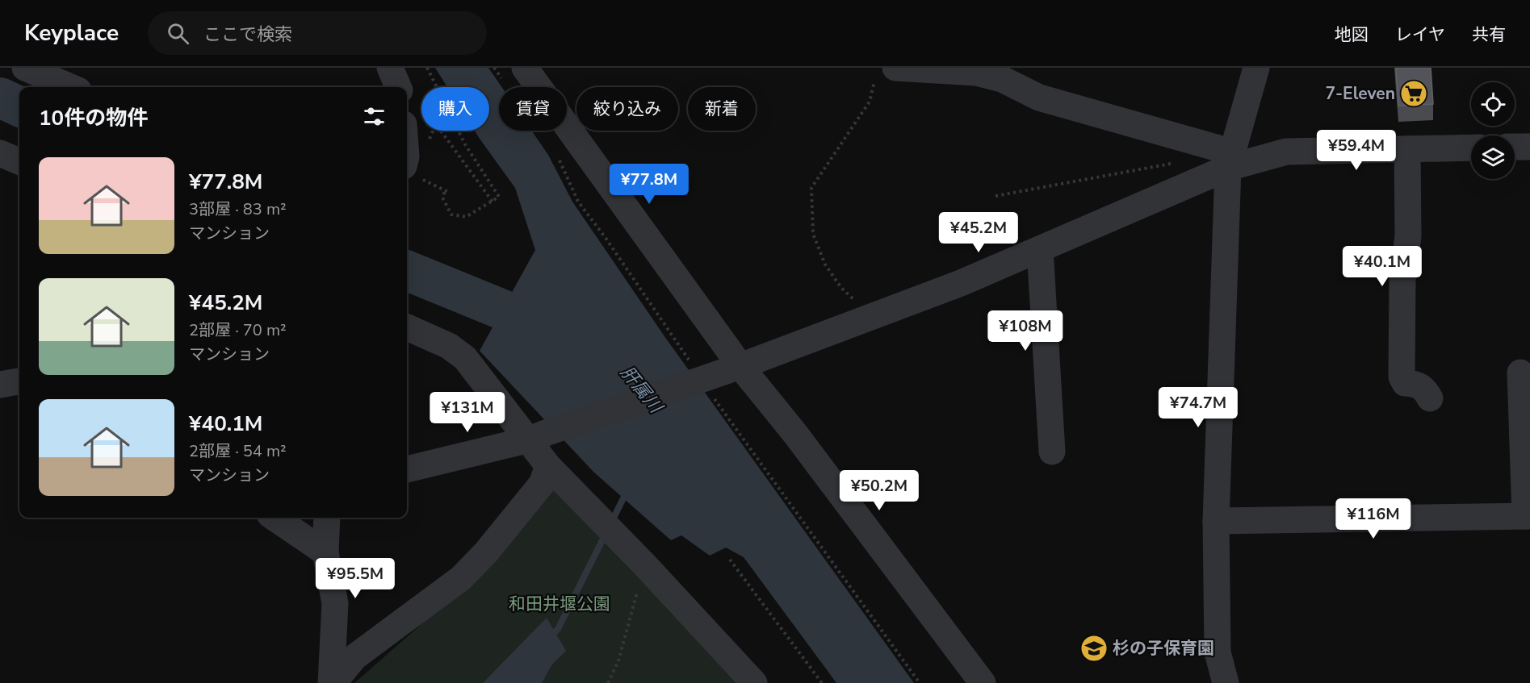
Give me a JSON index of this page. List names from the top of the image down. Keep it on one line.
{"water":["肝属川"],"parks":["和田井堰公園"],"places":{"supermarket":["7-Eleven"],"school or university":["杉の子保育園"]},"page":{"header":"Keyplace","search":"ここで検索","nav":["地図","レイヤ","共有"],"chip":["購入","賃貸","絞り込み","新着"],"heading":"10件の物件","price":["¥59.4M","¥77.8M","¥45.2M","¥40.1M","¥108M","¥74.7M","¥131M","¥50.2M","¥116M","¥95.5M"],"list":[{"name":"¥77.8M","note":"3部屋 · 83 m² · マンション"},{"name":"¥45.2M","note":"2部屋 · 70 m² · マンション"},{"name":"¥40.1M","note":"2部屋 · 54 m² · マンション"}]}}
